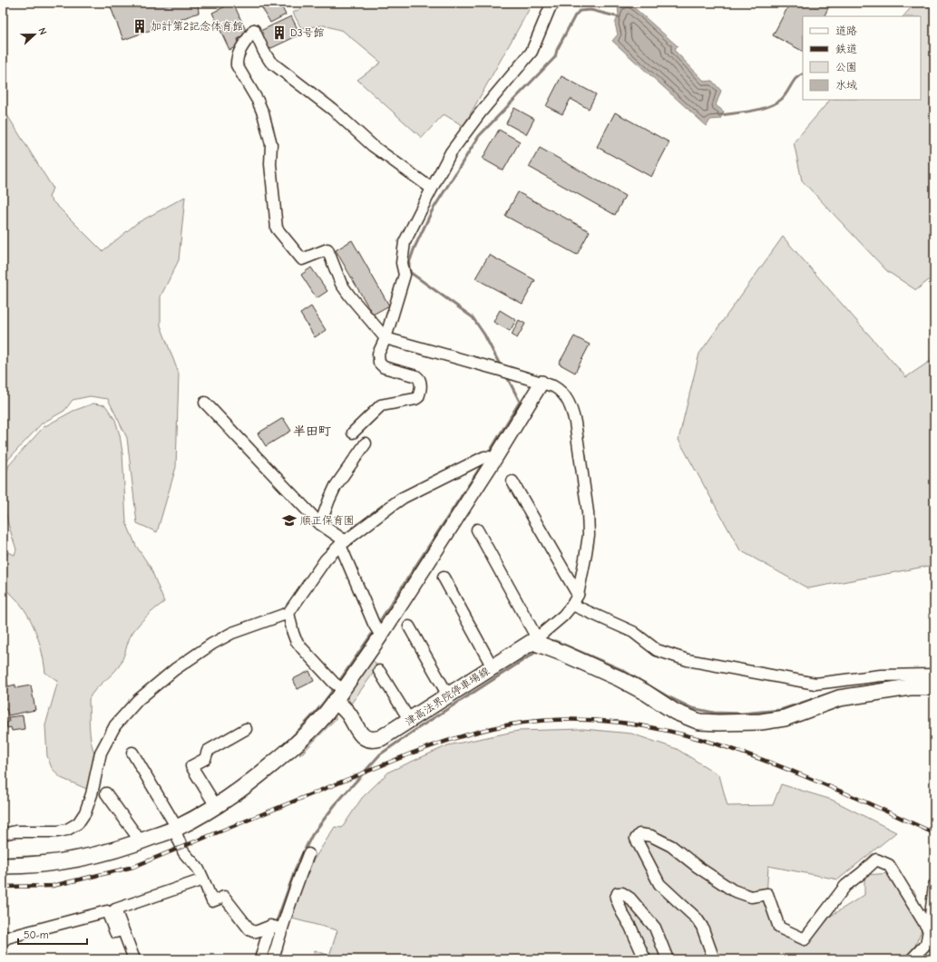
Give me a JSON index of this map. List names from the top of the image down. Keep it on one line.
{"streets":{"main road":["津高法界院停車場線"]},"districts":["半田町"],"places":{"building":["加計第2記念体育館","D3号館"],"school or university":["順正保育園"]},"legend":["道路","鉄道","公園","水域"],"scale_bar":"50 m","north":"right"}
